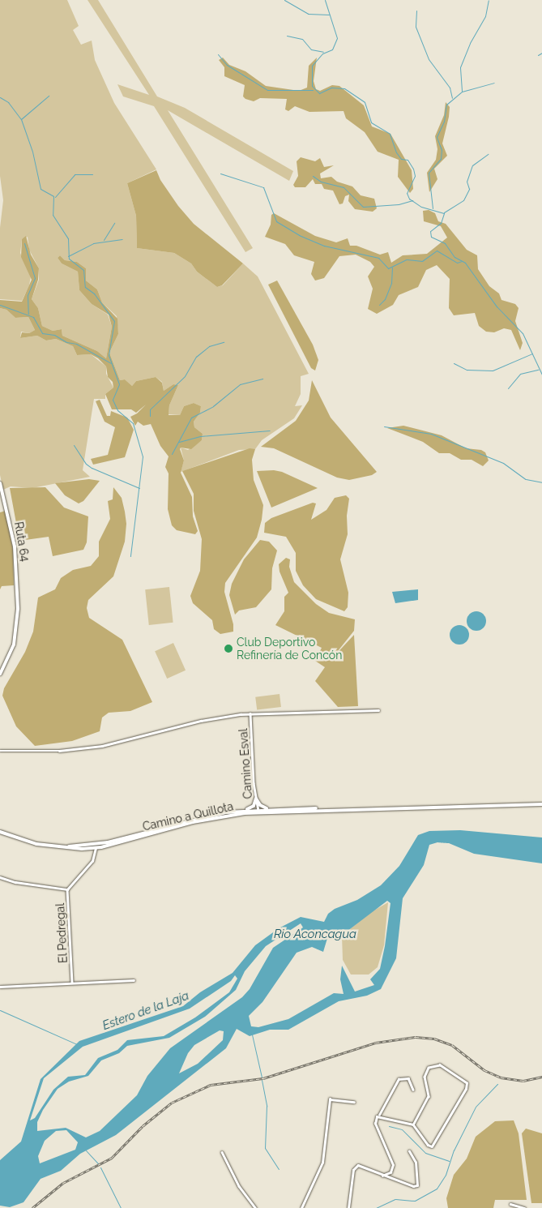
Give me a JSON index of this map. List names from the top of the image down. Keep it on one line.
{"streets":{"main road":["Ruta 64","Camino a Quillota"],"street":["Camino Esval","El Pedregal"]},"crossings":[["Camino Esval","Camino a Quillota"],["Camino a Quillota","El Pedregal"]],"water":["Rio Aconcagua","Estero de la Laja"],"places":["Club Deportivo Refinería de Concón"]}
